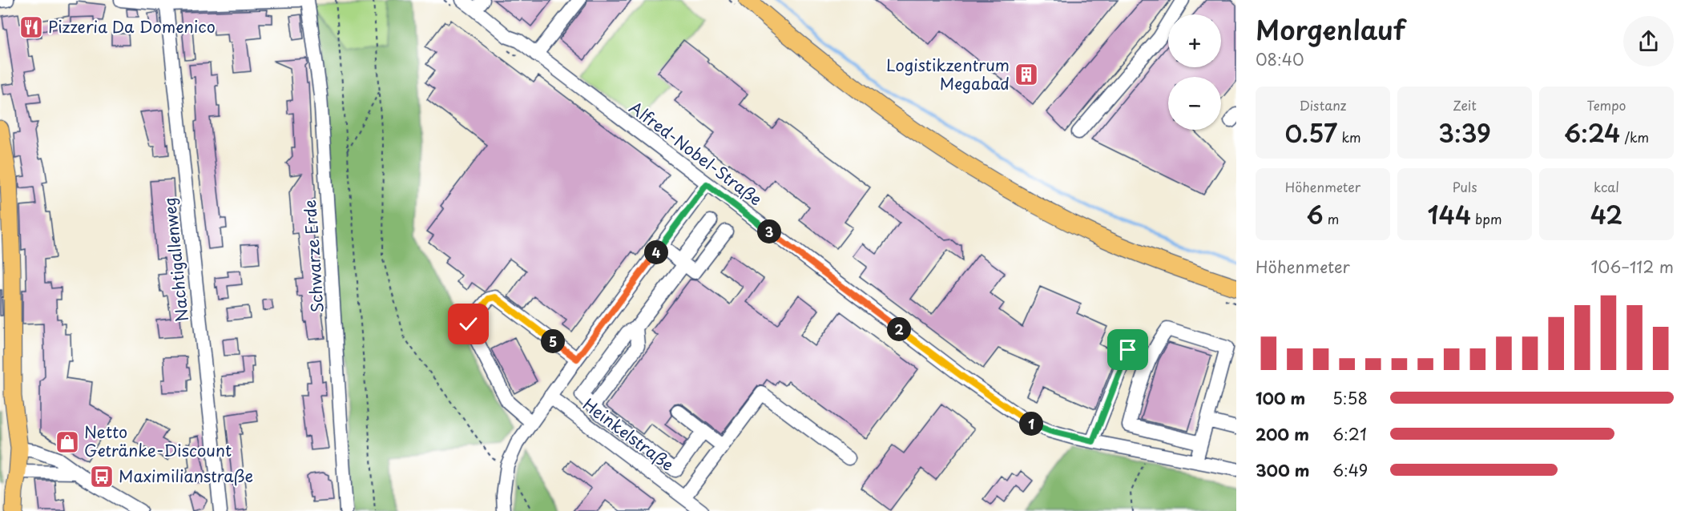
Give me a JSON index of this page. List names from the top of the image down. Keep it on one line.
{"streets":{"street":["Alfred-Nobel-Straße","Schwarze Erde","Nachtigallenweg","Heinkelstraße"]},"places":{"restaurant":["Pizzeria Da Domenico"],"building":["Logistikzentrum Megabad"],"shop":["Netto Getränke-Discount"],"bus stop":["Maximilianstraße"]},"page":{"heading":["Morgenlauf","08:40"],"map_buttons":["+","−"],"stats":[["Distanz","0.57 km"],["Zeit","3:39"],["Tempo","6:24 /km"],["Höhenmeter","6 m"],["Puls","144 bpm"],["kcal","42"]],"pins":["3","4","2","5","1"],"chart":["Höhenmeter","106–112 m"],"list":[{"name":"100 m","note":"5:58"},{"name":"200 m","note":"6:21"},{"name":"300 m","note":"6:49"}]}}
